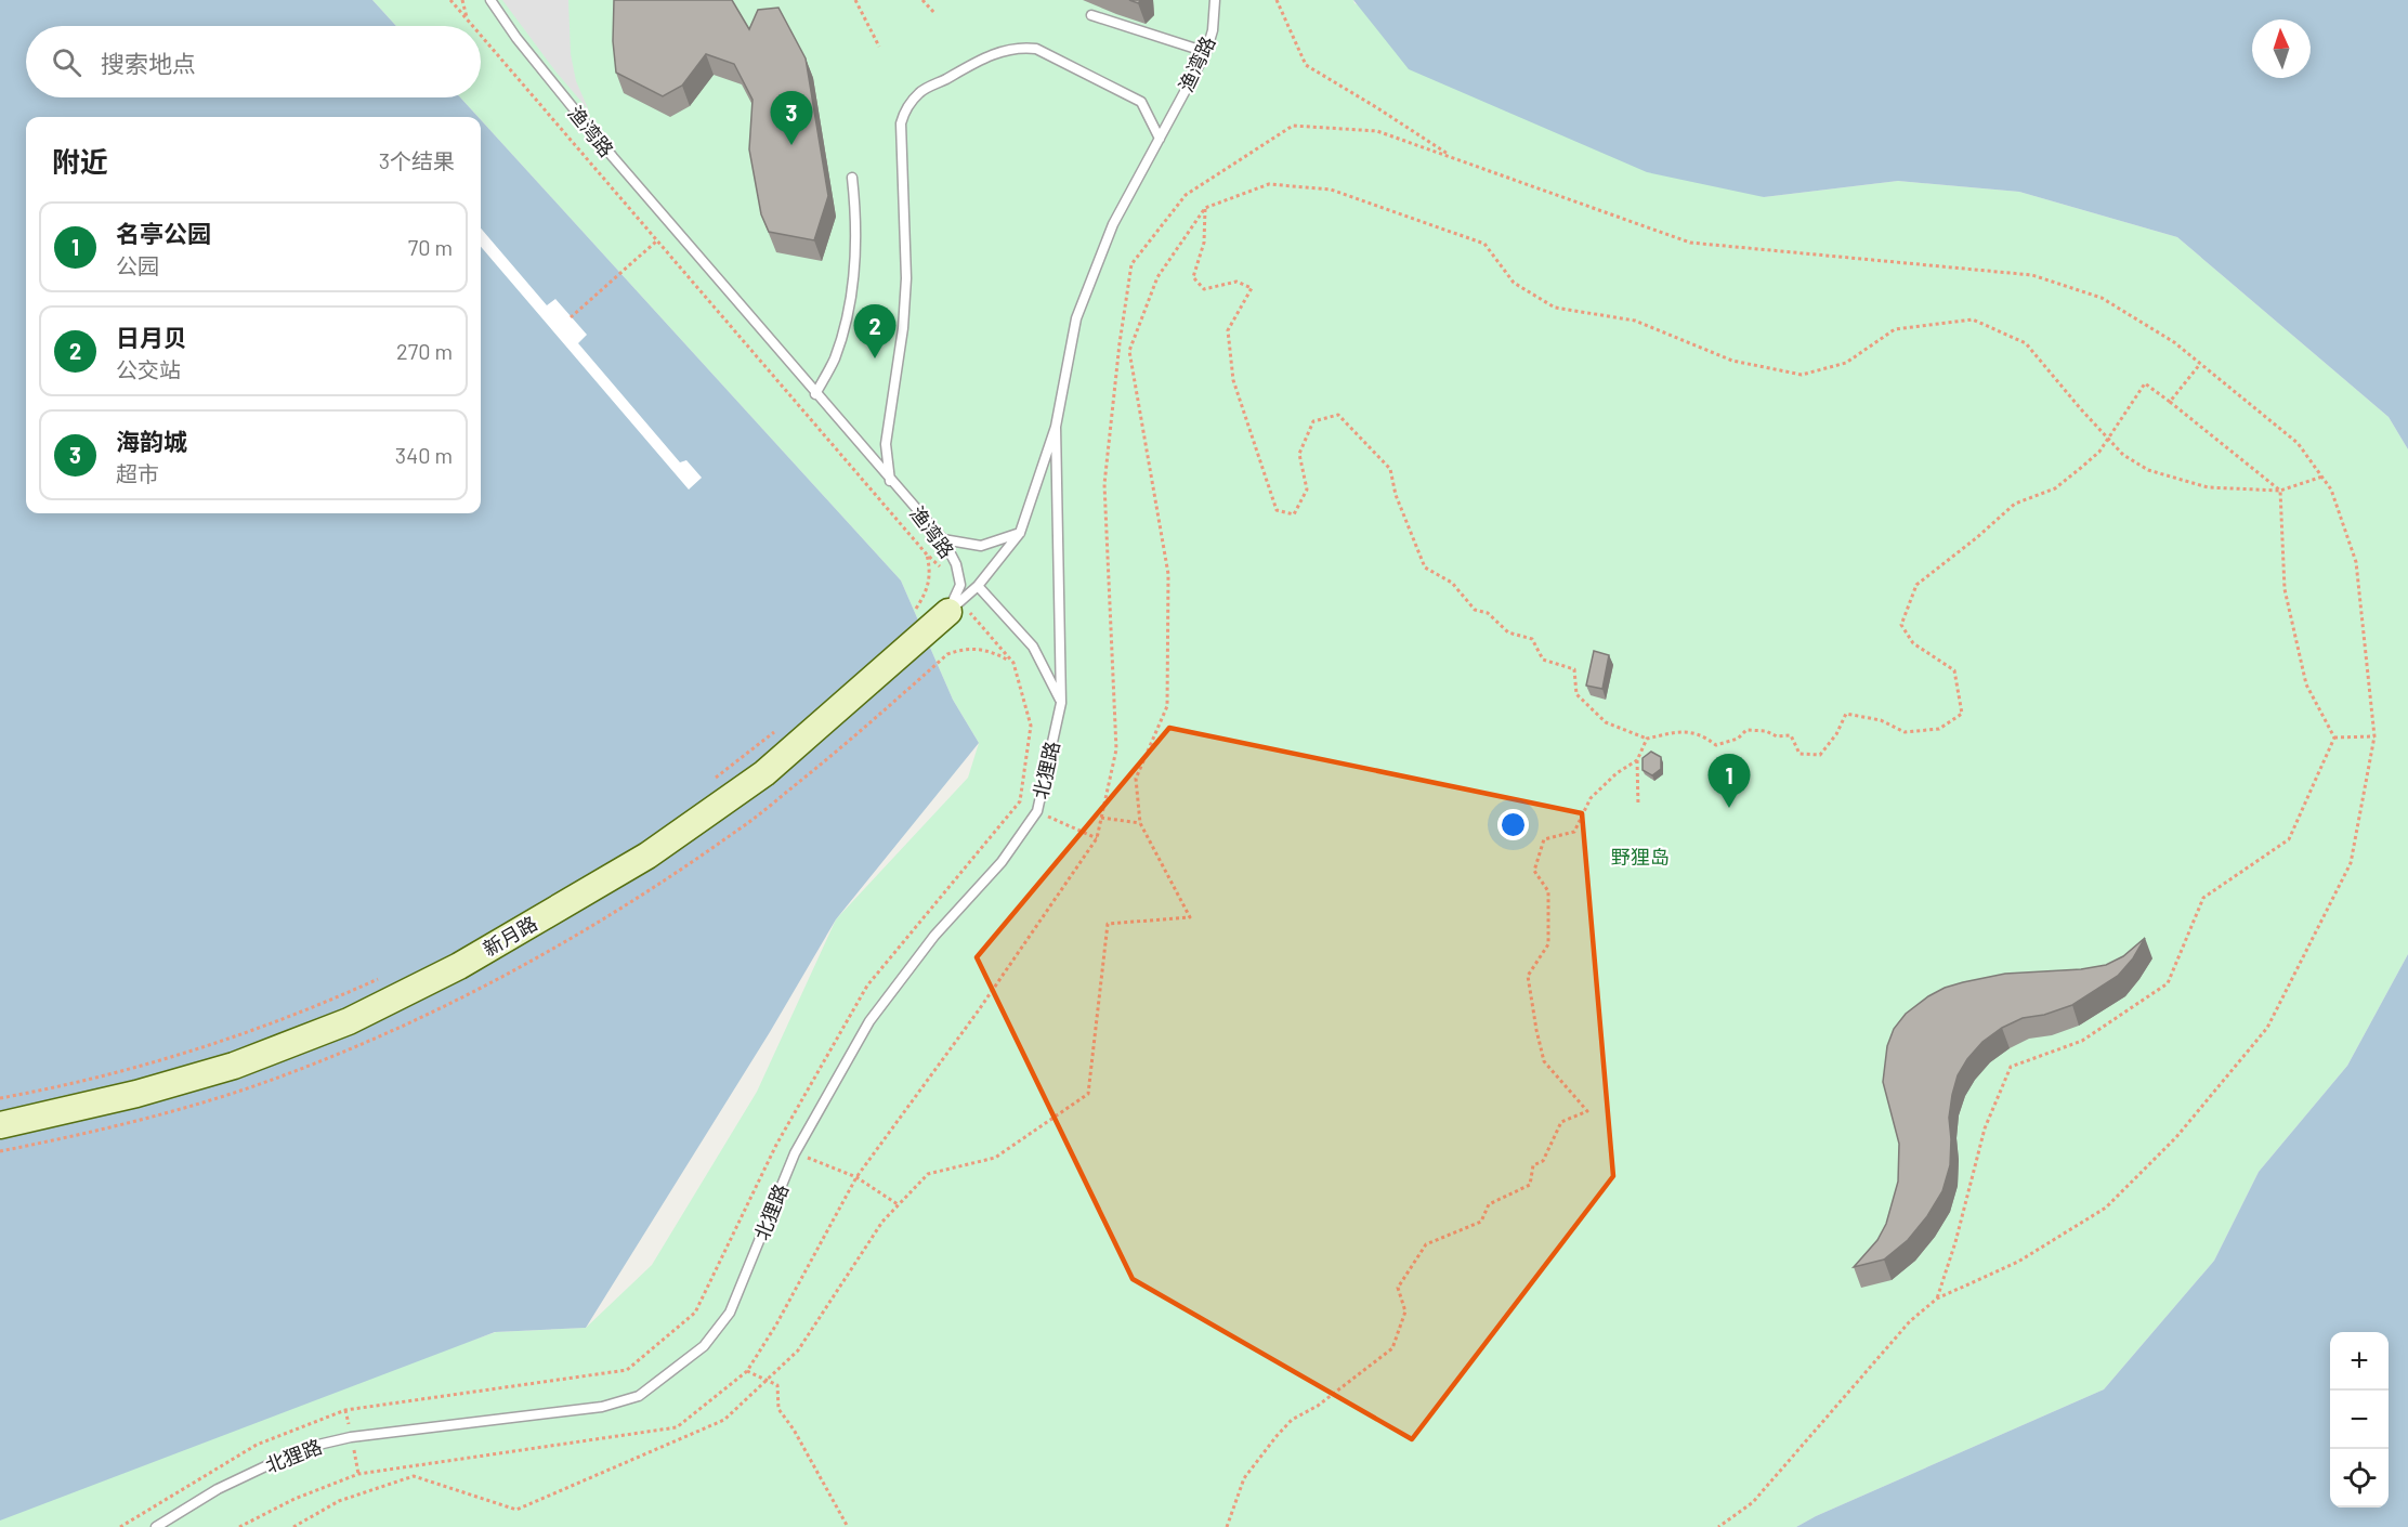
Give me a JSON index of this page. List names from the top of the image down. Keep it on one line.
{"streets":{"street":["新月路"],"lane":["渔湾路","北狸路"]},"crossings":[["渔湾路","北狸路"],["渔湾路","新月路"]],"parks":["野狸岛"],"north":"top","page":{"search":"搜索地点","pins":["3","2","1"],"heading":["附近","3个结果"],"list":[{"mark":"1","name":"名亭公园","note":"公园","value":"70 m"},{"mark":"2","name":"日月贝","note":"公交站","value":"270 m"},{"mark":"3","name":"海韵城","note":"超市","value":"340 m"}],"map_buttons":["+","−"]}}
